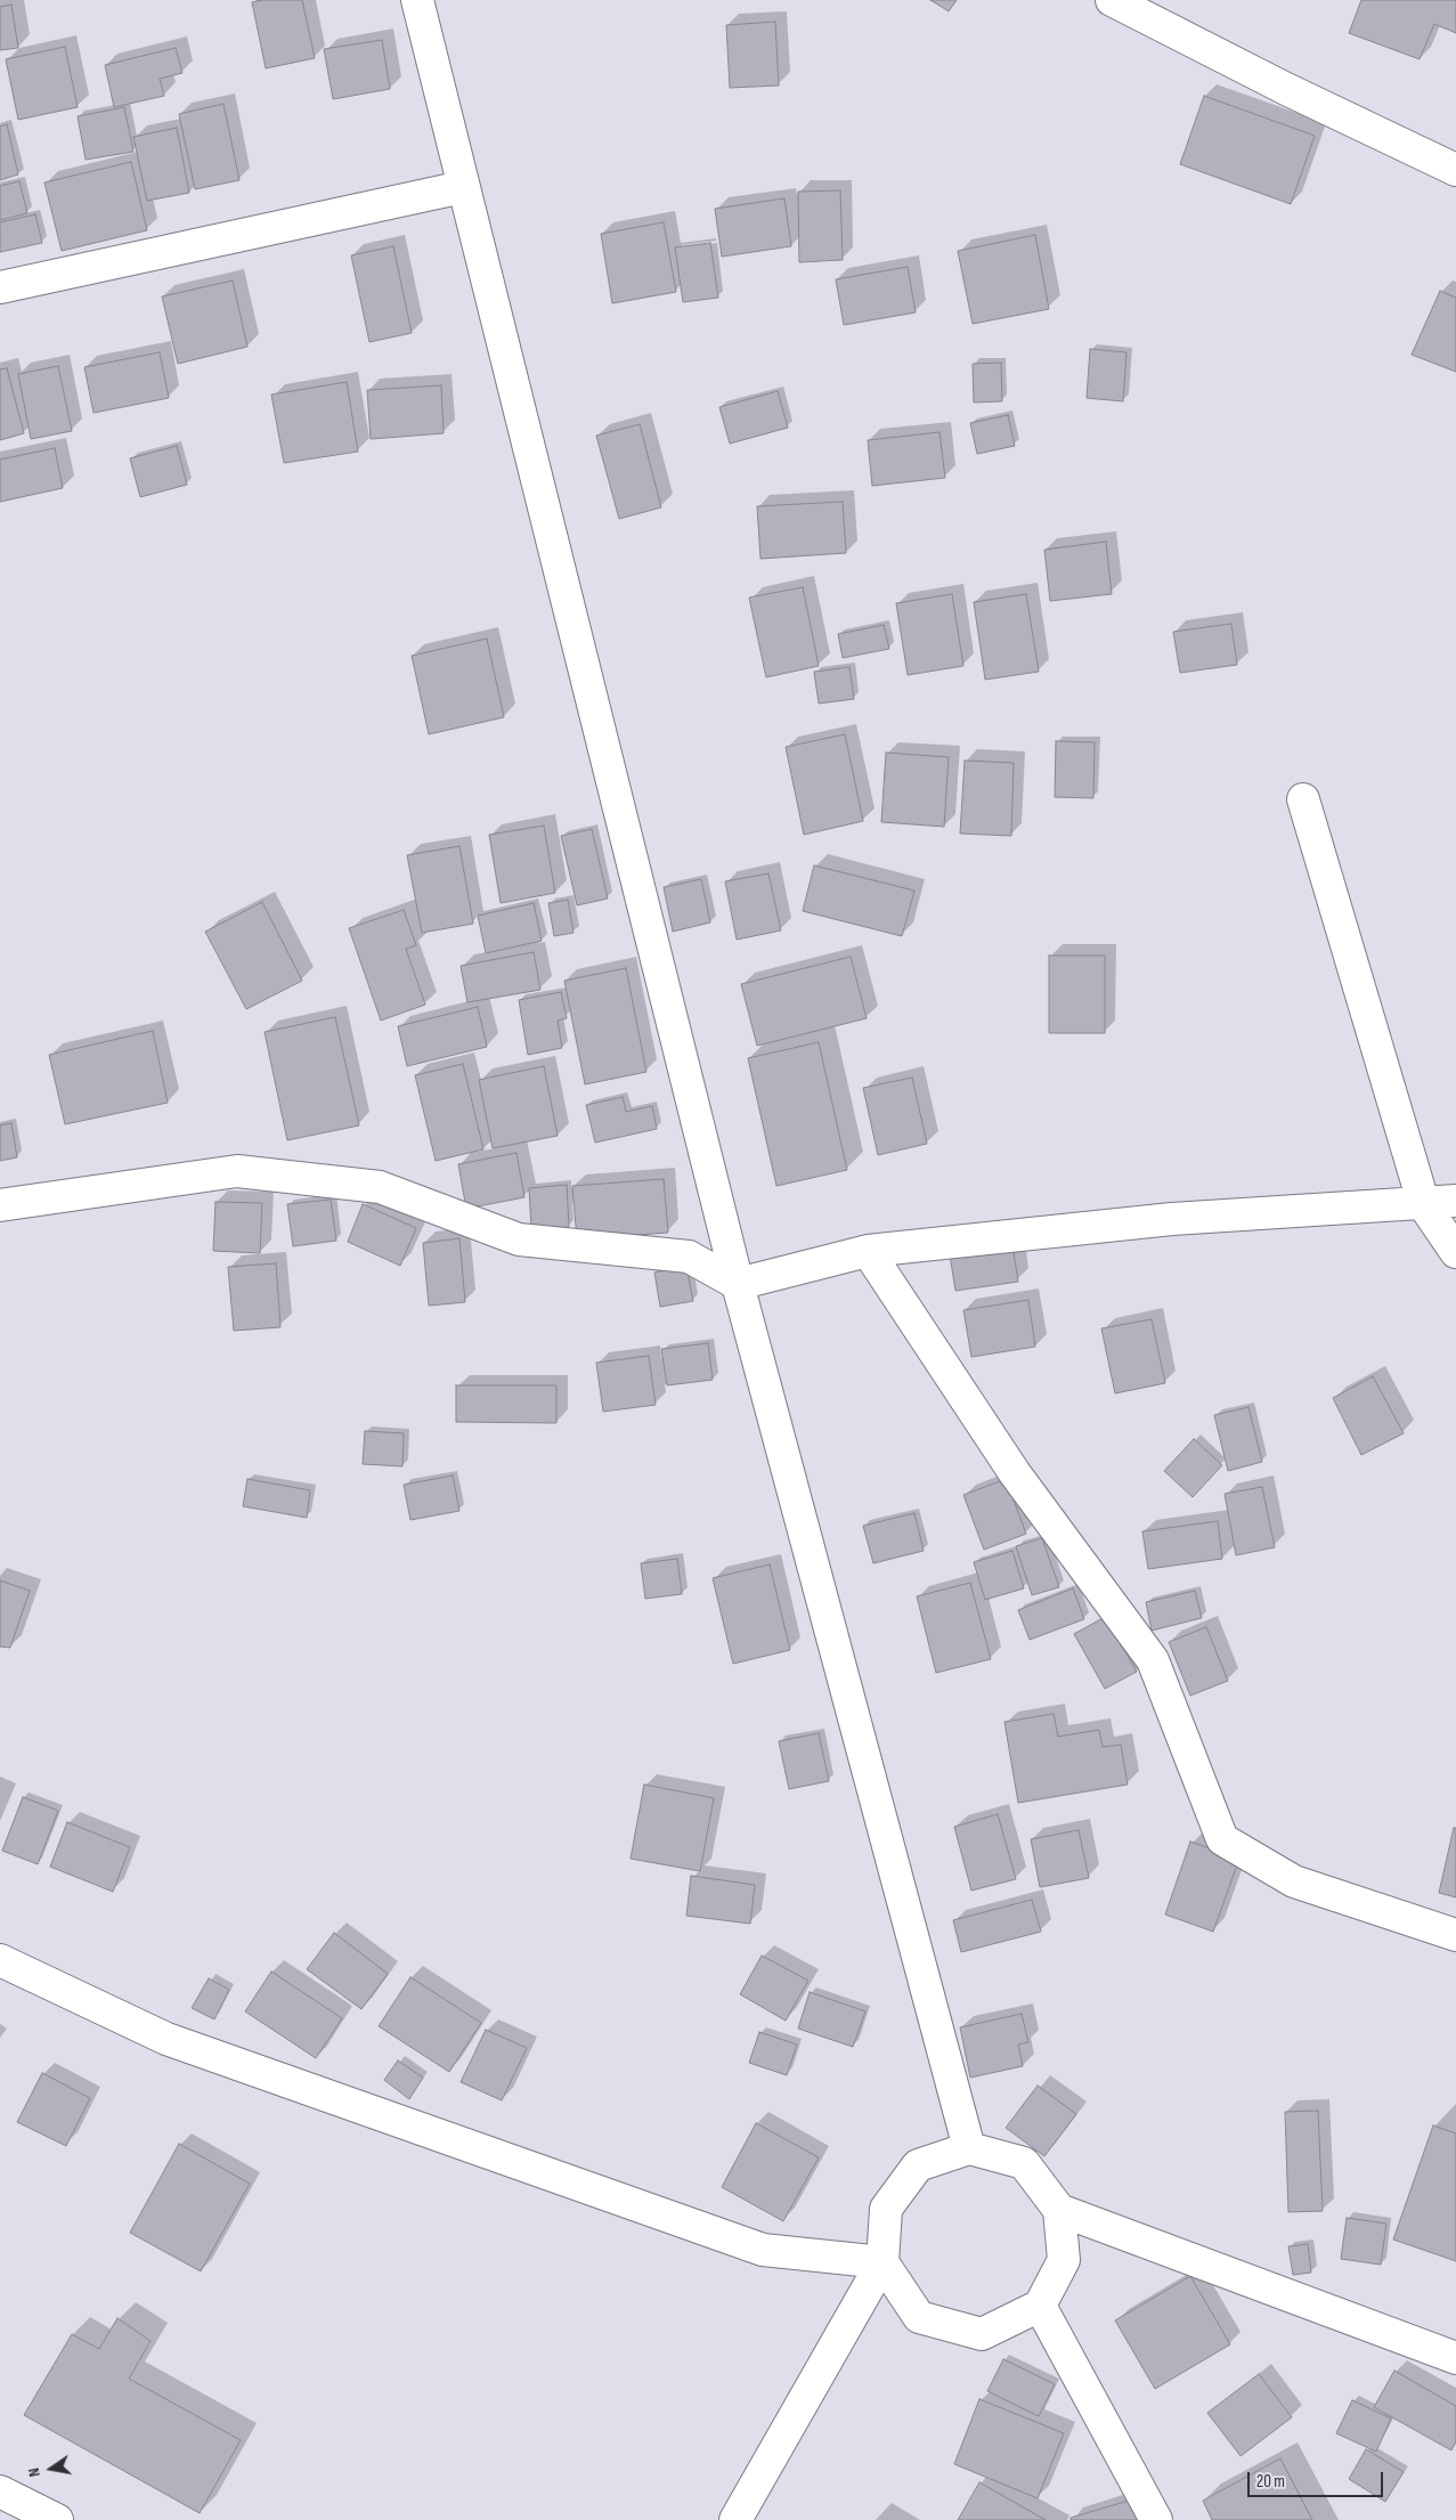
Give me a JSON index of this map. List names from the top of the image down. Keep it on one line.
{"scale_bar":"20 m","north":"left"}
